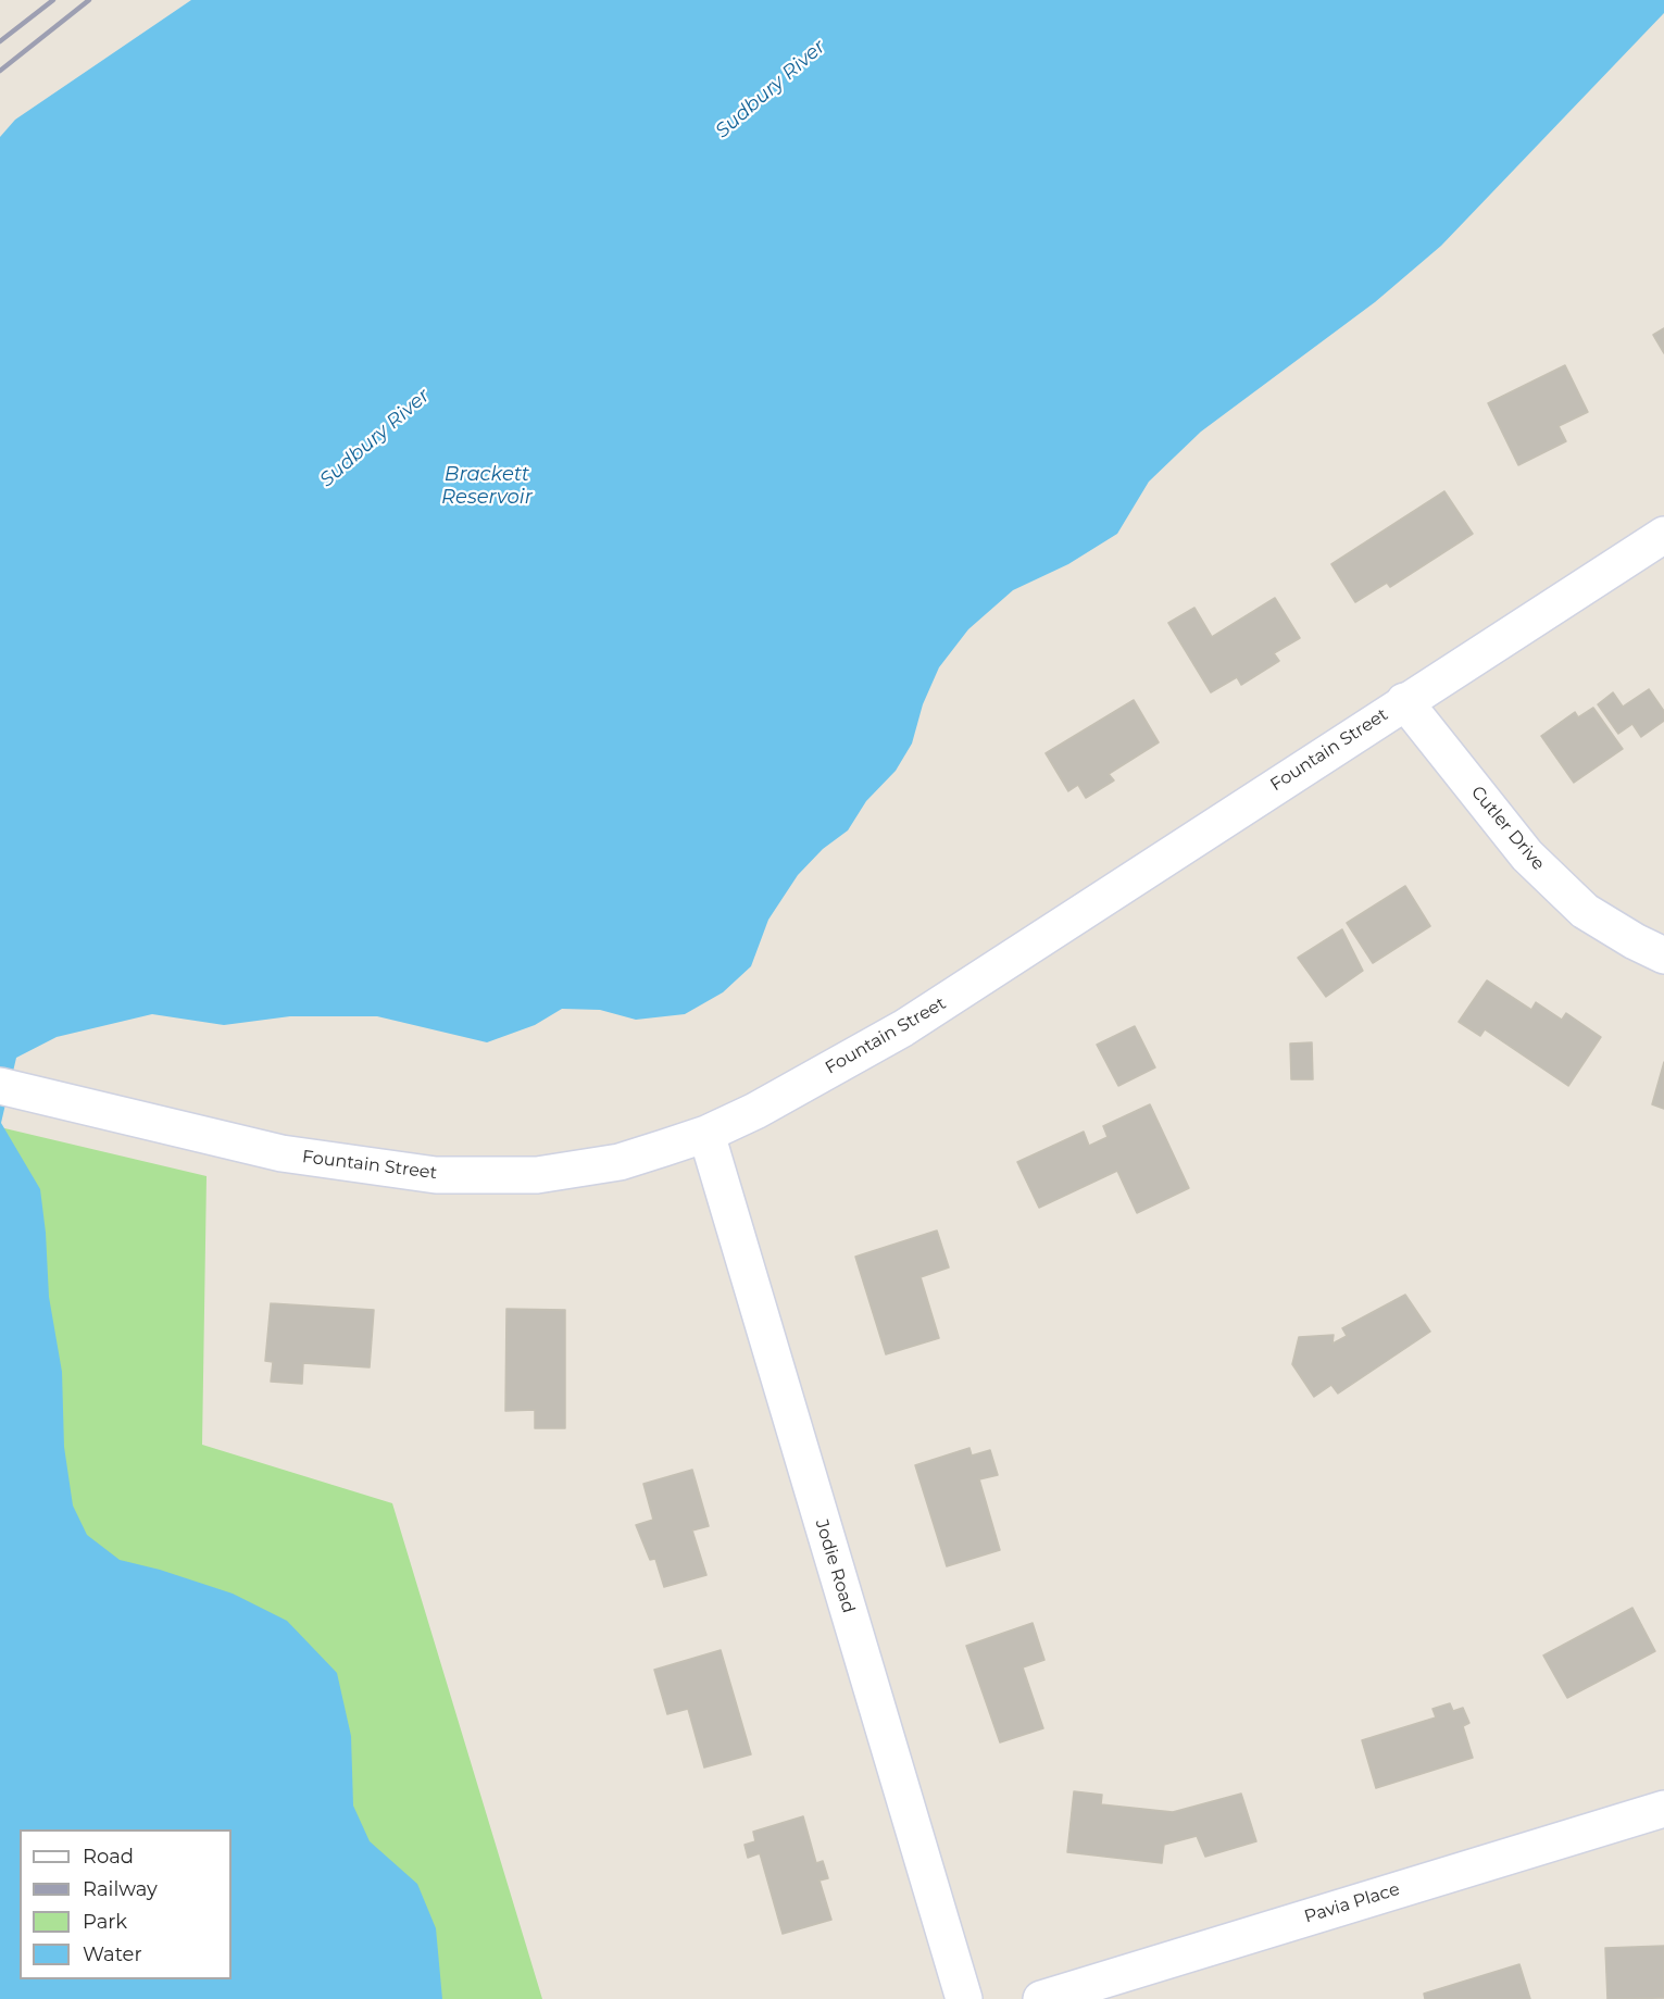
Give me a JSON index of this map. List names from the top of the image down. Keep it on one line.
{"streets":{"street":["Fountain Street","Cutler Drive","Jodie Road","Pavia Place"]},"crossings":[["Fountain Street","Cutler Drive"],["Fountain Street","Jodie Road"]],"water":["Sudbury River","Brackett Reservoir"],"legend":["Road","Railway","Park","Water"]}
